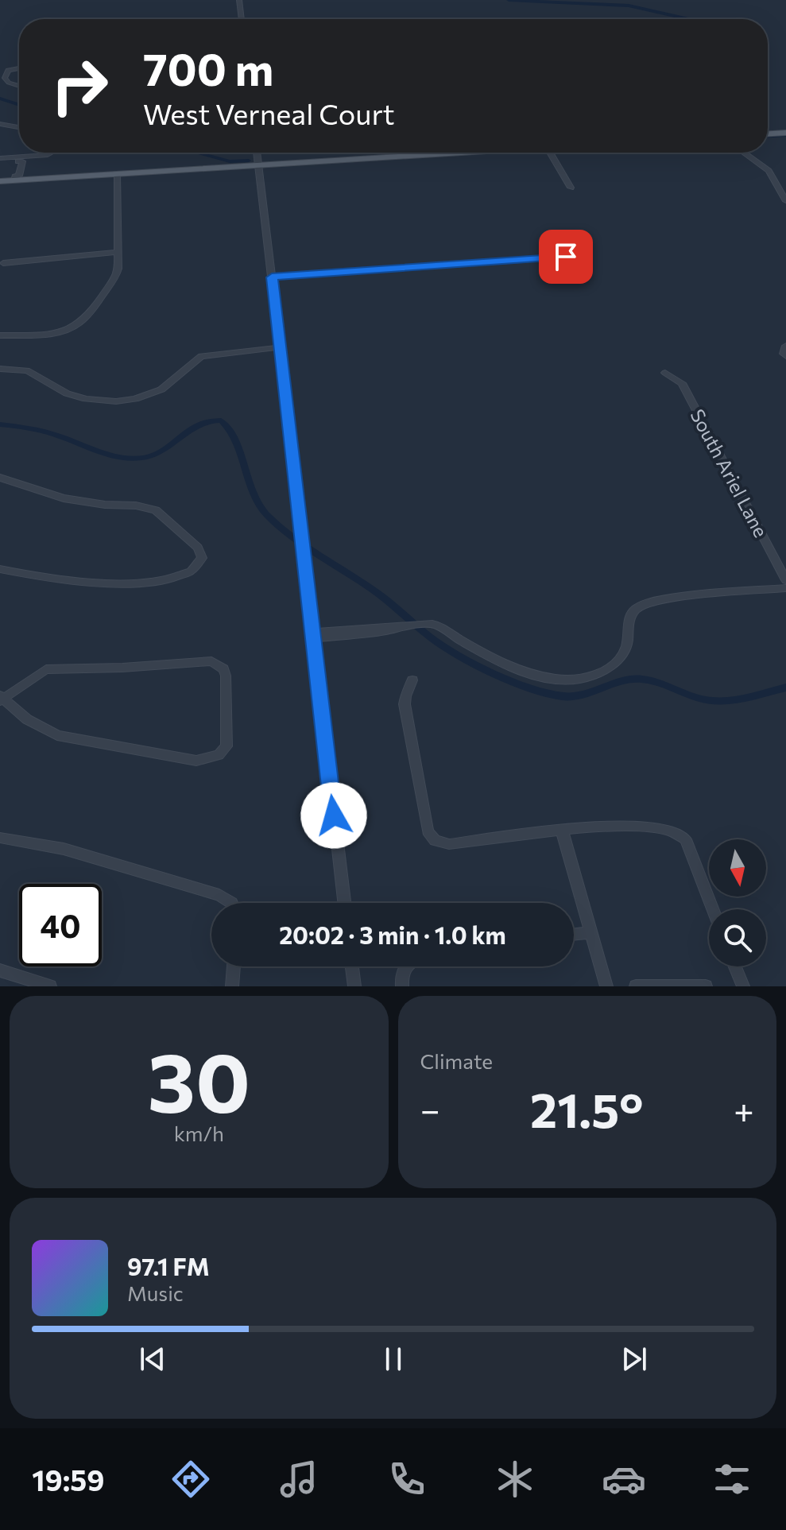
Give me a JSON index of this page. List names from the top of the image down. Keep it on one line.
{"streets":{"street":["South Ariel Lane"]},"north":"bottom","page":{"turn":["700 m","West Verneal Court"],"limit":"40","trip":"20:02 · 3 min · 1.0 km","tile":[["30","km/h"],"Climate"],"heat":["−","21.5°","+"],"song":["97.1 FM","Music"],"tabs":"19:59"}}
